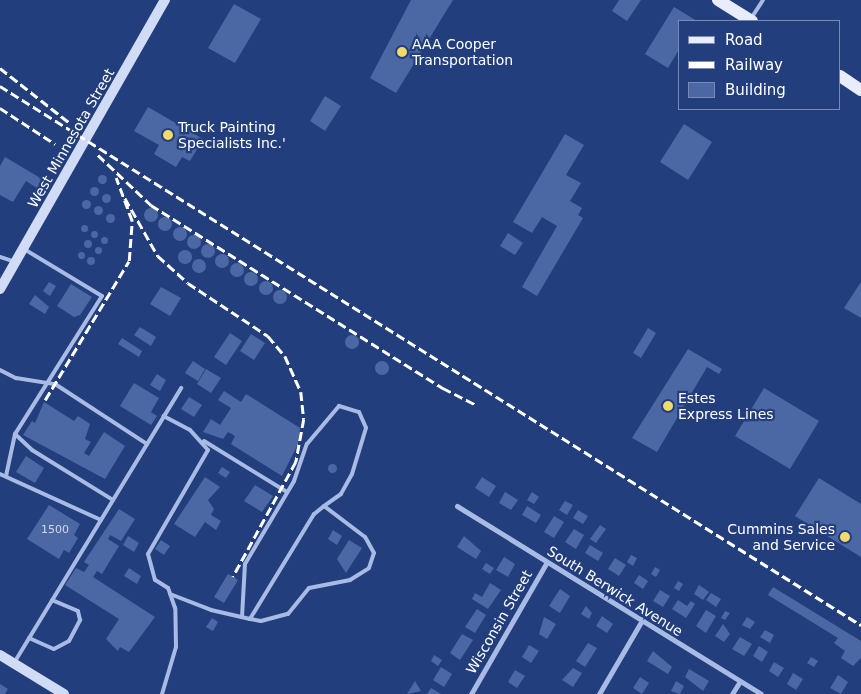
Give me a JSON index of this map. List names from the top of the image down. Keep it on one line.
{"streets":{"street":["West Minnesota Street","South Berwick Avenue","Wisconsin Street"]},"crossings":[["South Berwick Avenue","Wisconsin Street"]],"places":["AAA Cooper Transportation","Truck Painting Specialists Inc.'","Estes Express Lines","Cummins Sales and Service"],"house_numbers":["1500"],"legend":["Road","Railway","Building"]}
